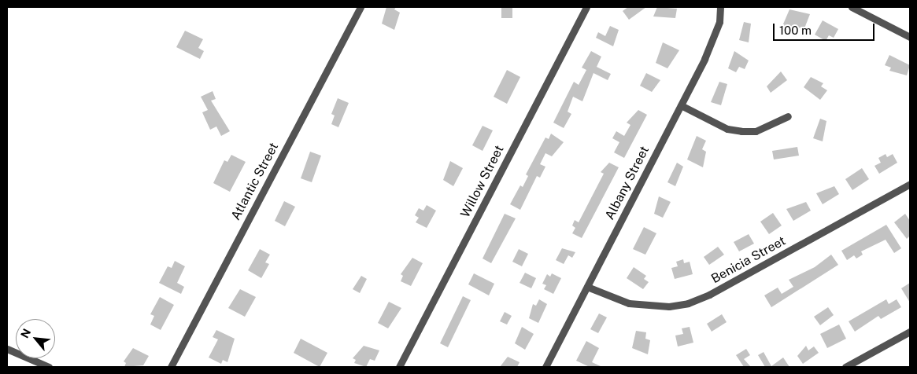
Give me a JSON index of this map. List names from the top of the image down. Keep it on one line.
{"streets":{"street":["Atlantic Street","Willow Street","Albany Street","Benicia Street"]},"crossings":[["Albany Street","Benicia Street"]],"scale_bar":"100 m","north":"top left"}
